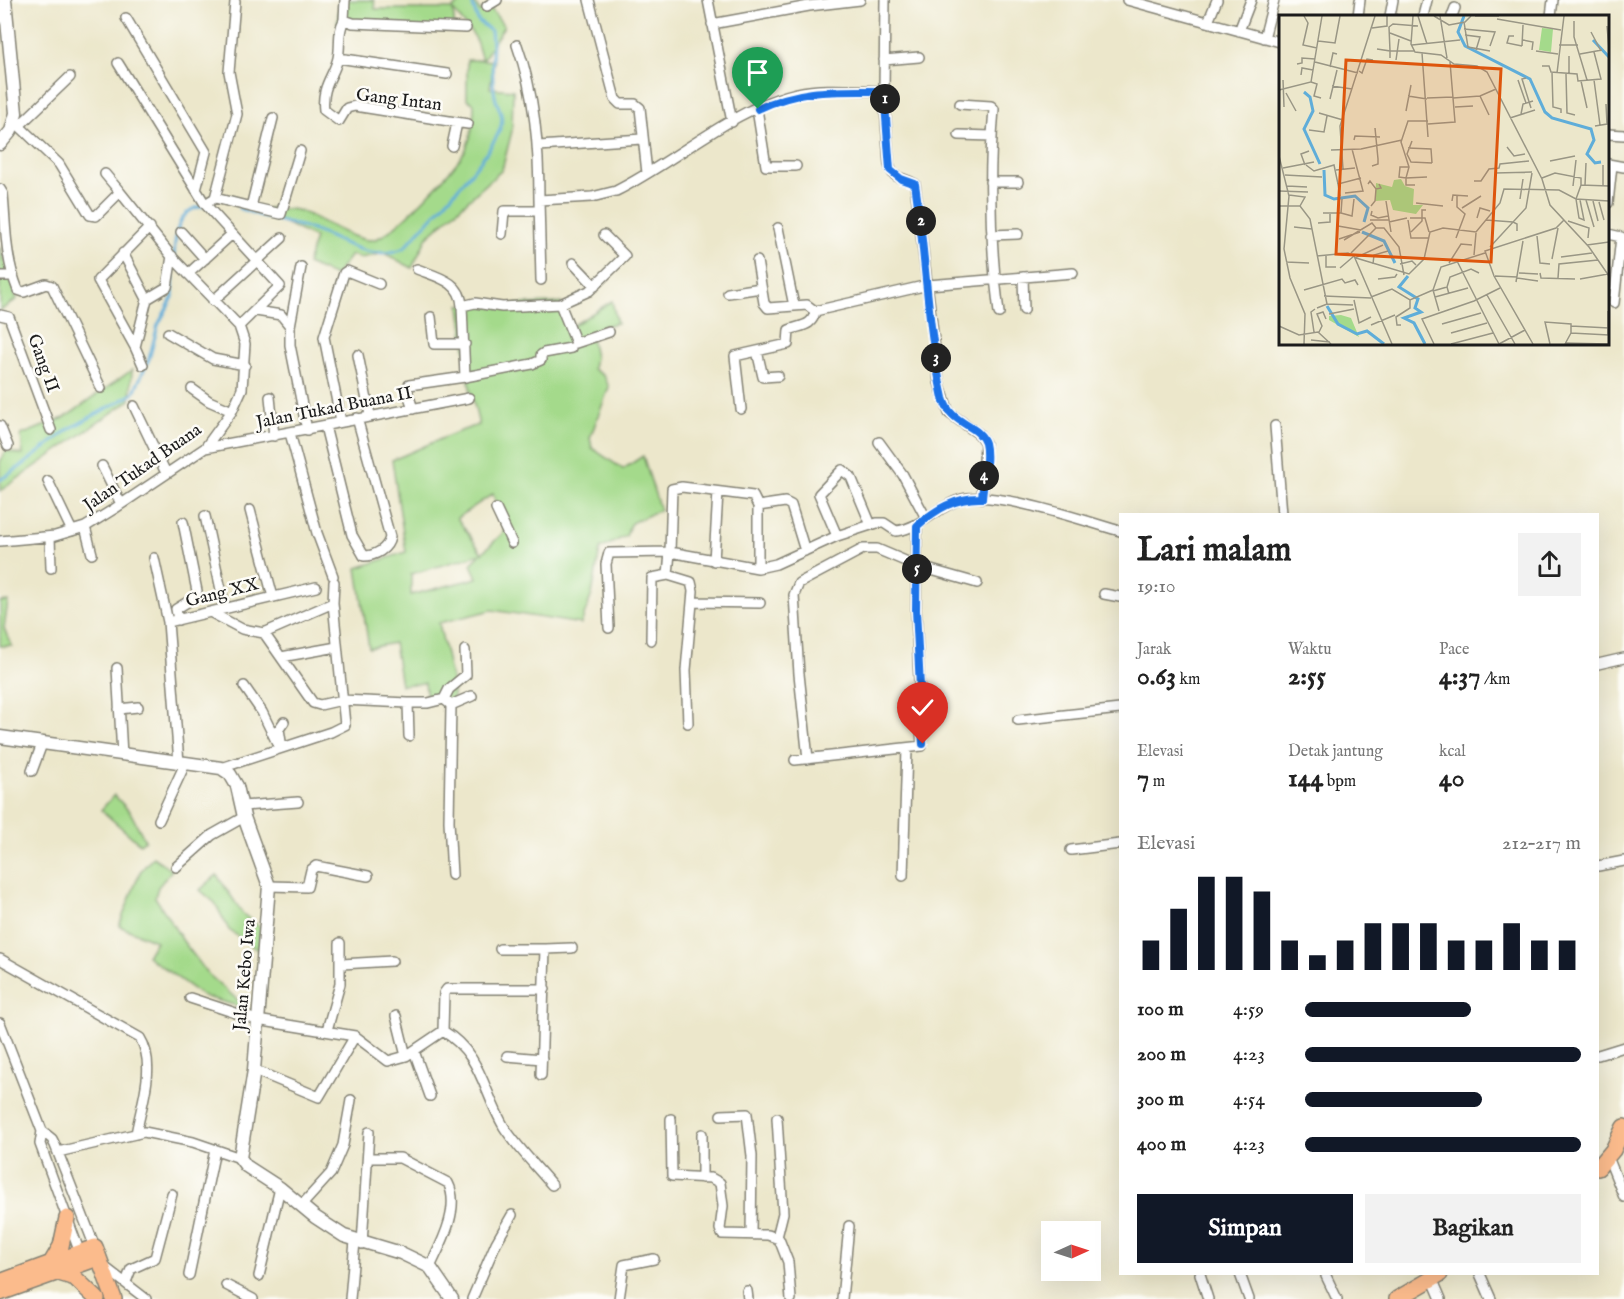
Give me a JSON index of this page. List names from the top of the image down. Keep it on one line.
{"streets":{"street":["Gang Intan","Gang II","Jalan Tukad Buana II","Jalan Tukad Buana","Gang XX","Jalan Kebo Iwa"]},"crossings":[["Jalan Tukad Buana II","Jalan Tukad Buana"]],"north":"right","page":{"pins":["1","2","3","4","5"],"heading":["Lari malam","19:10"],"stats":[["Jarak","0.63 km"],["Waktu","2:55"],["Pace","4:37 /km"],["Elevasi","7 m"],["Detak jantung","144 bpm"],["kcal","40"]],"chart":["Elevasi","212–217 m"],"list":[{"name":"100 m","note":"4:59"},{"name":"200 m","note":"4:23"},{"name":"300 m","note":"4:54"},{"name":"400 m","note":"4:23"}],"buttons":["Simpan","Bagikan"]}}
